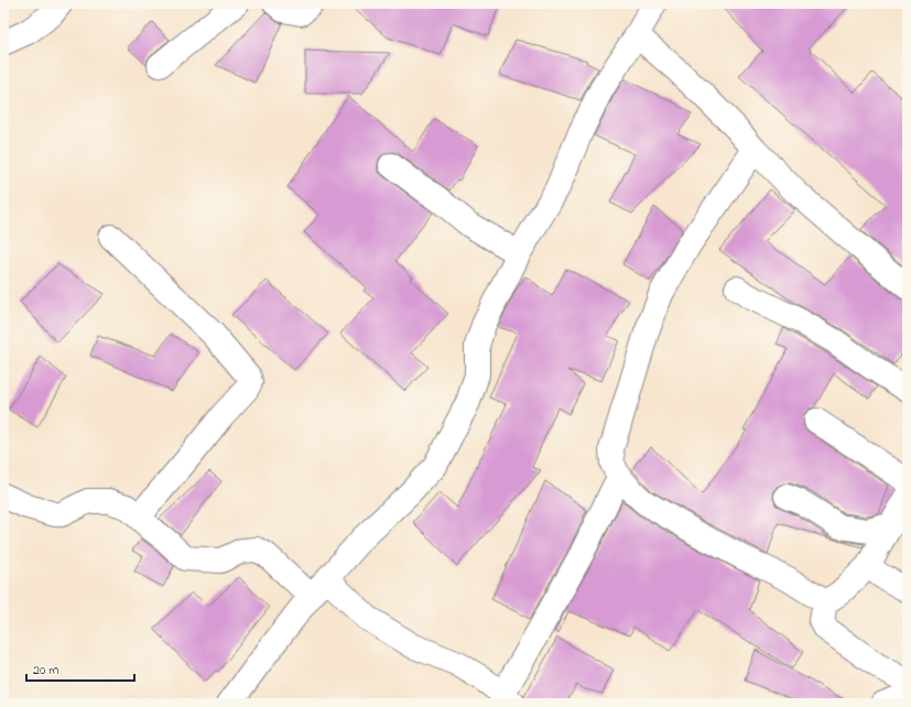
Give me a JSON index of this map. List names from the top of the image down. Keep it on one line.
{"scale_bar":"20 m"}
